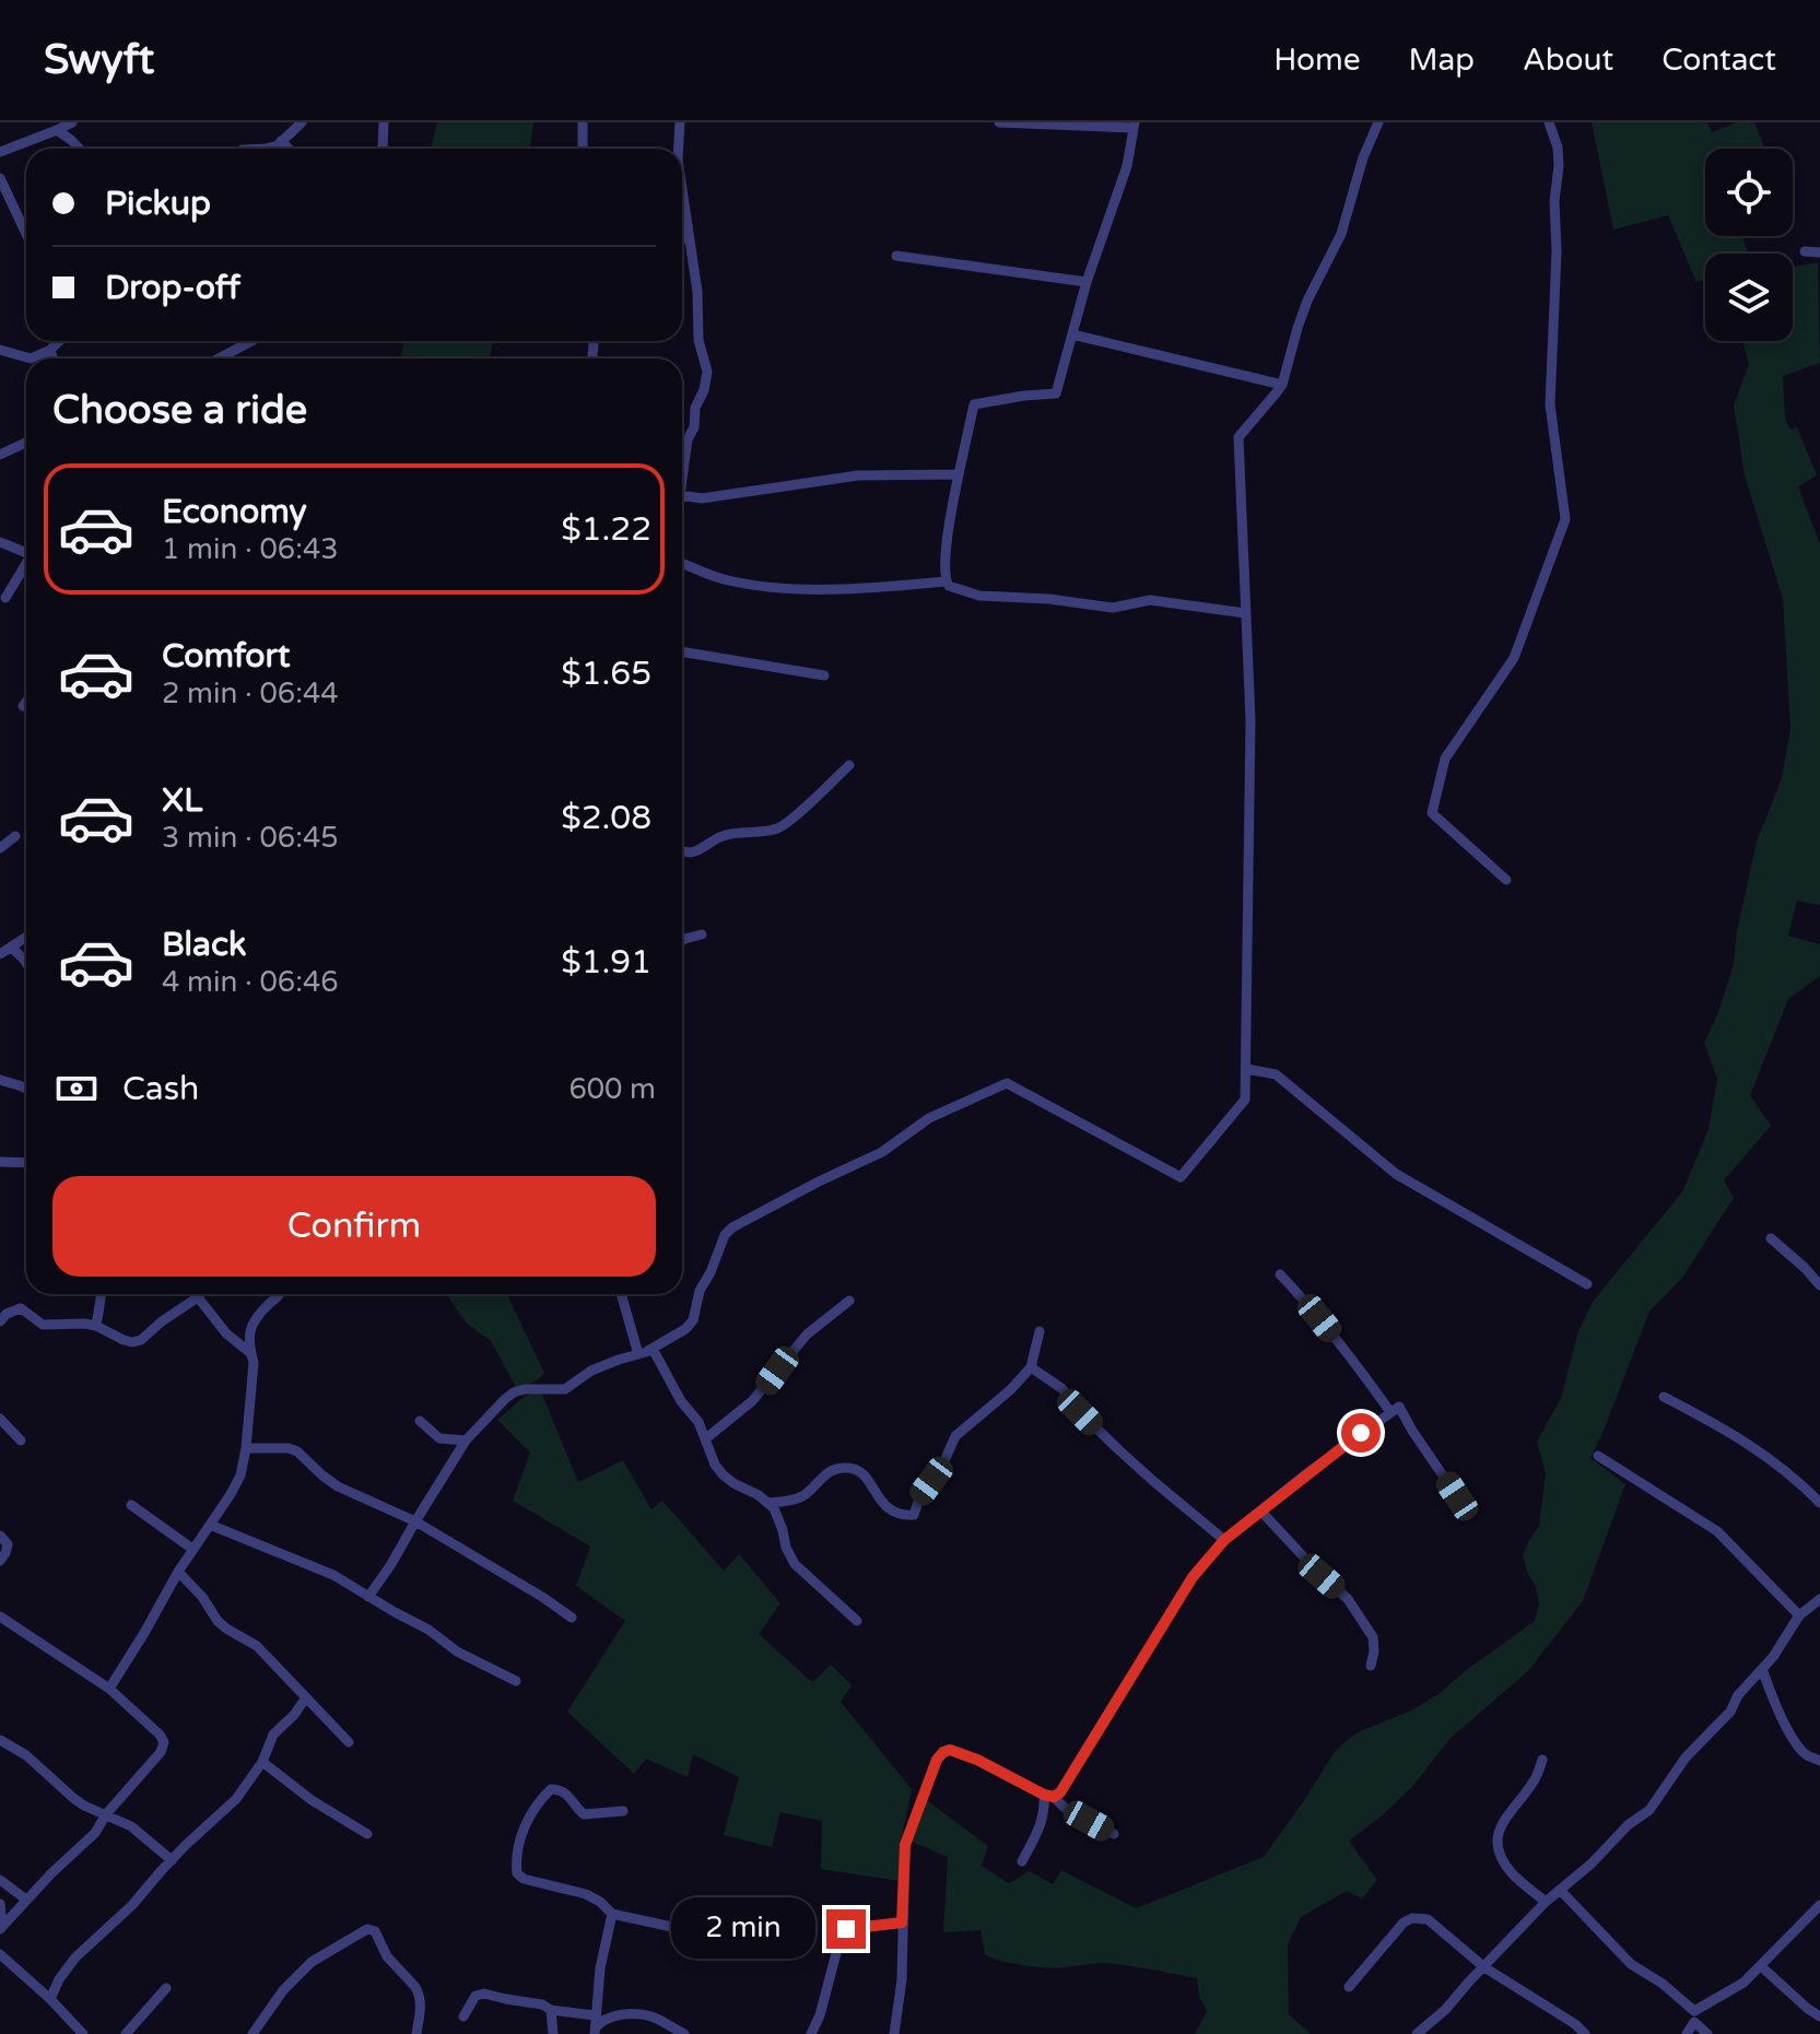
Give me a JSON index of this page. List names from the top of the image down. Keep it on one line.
{"page":{"header":"Swyft","nav":["Home","Map","About","Contact"],"banner":["Pickup","Drop-off"],"heading":"Choose a ride","list":[{"name":"Economy","note":"1 min · 06:43","value":"$1.22"},{"name":"Comfort","note":"2 min · 06:44","value":"$1.65"},{"name":"XL","note":"3 min · 06:45","value":"$2.08"},{"name":"Black","note":"4 min · 06:46","value":"$1.91"}],"pay":["Cash","600 m"],"buttons":"Confirm","bubble":"2 min"}}
